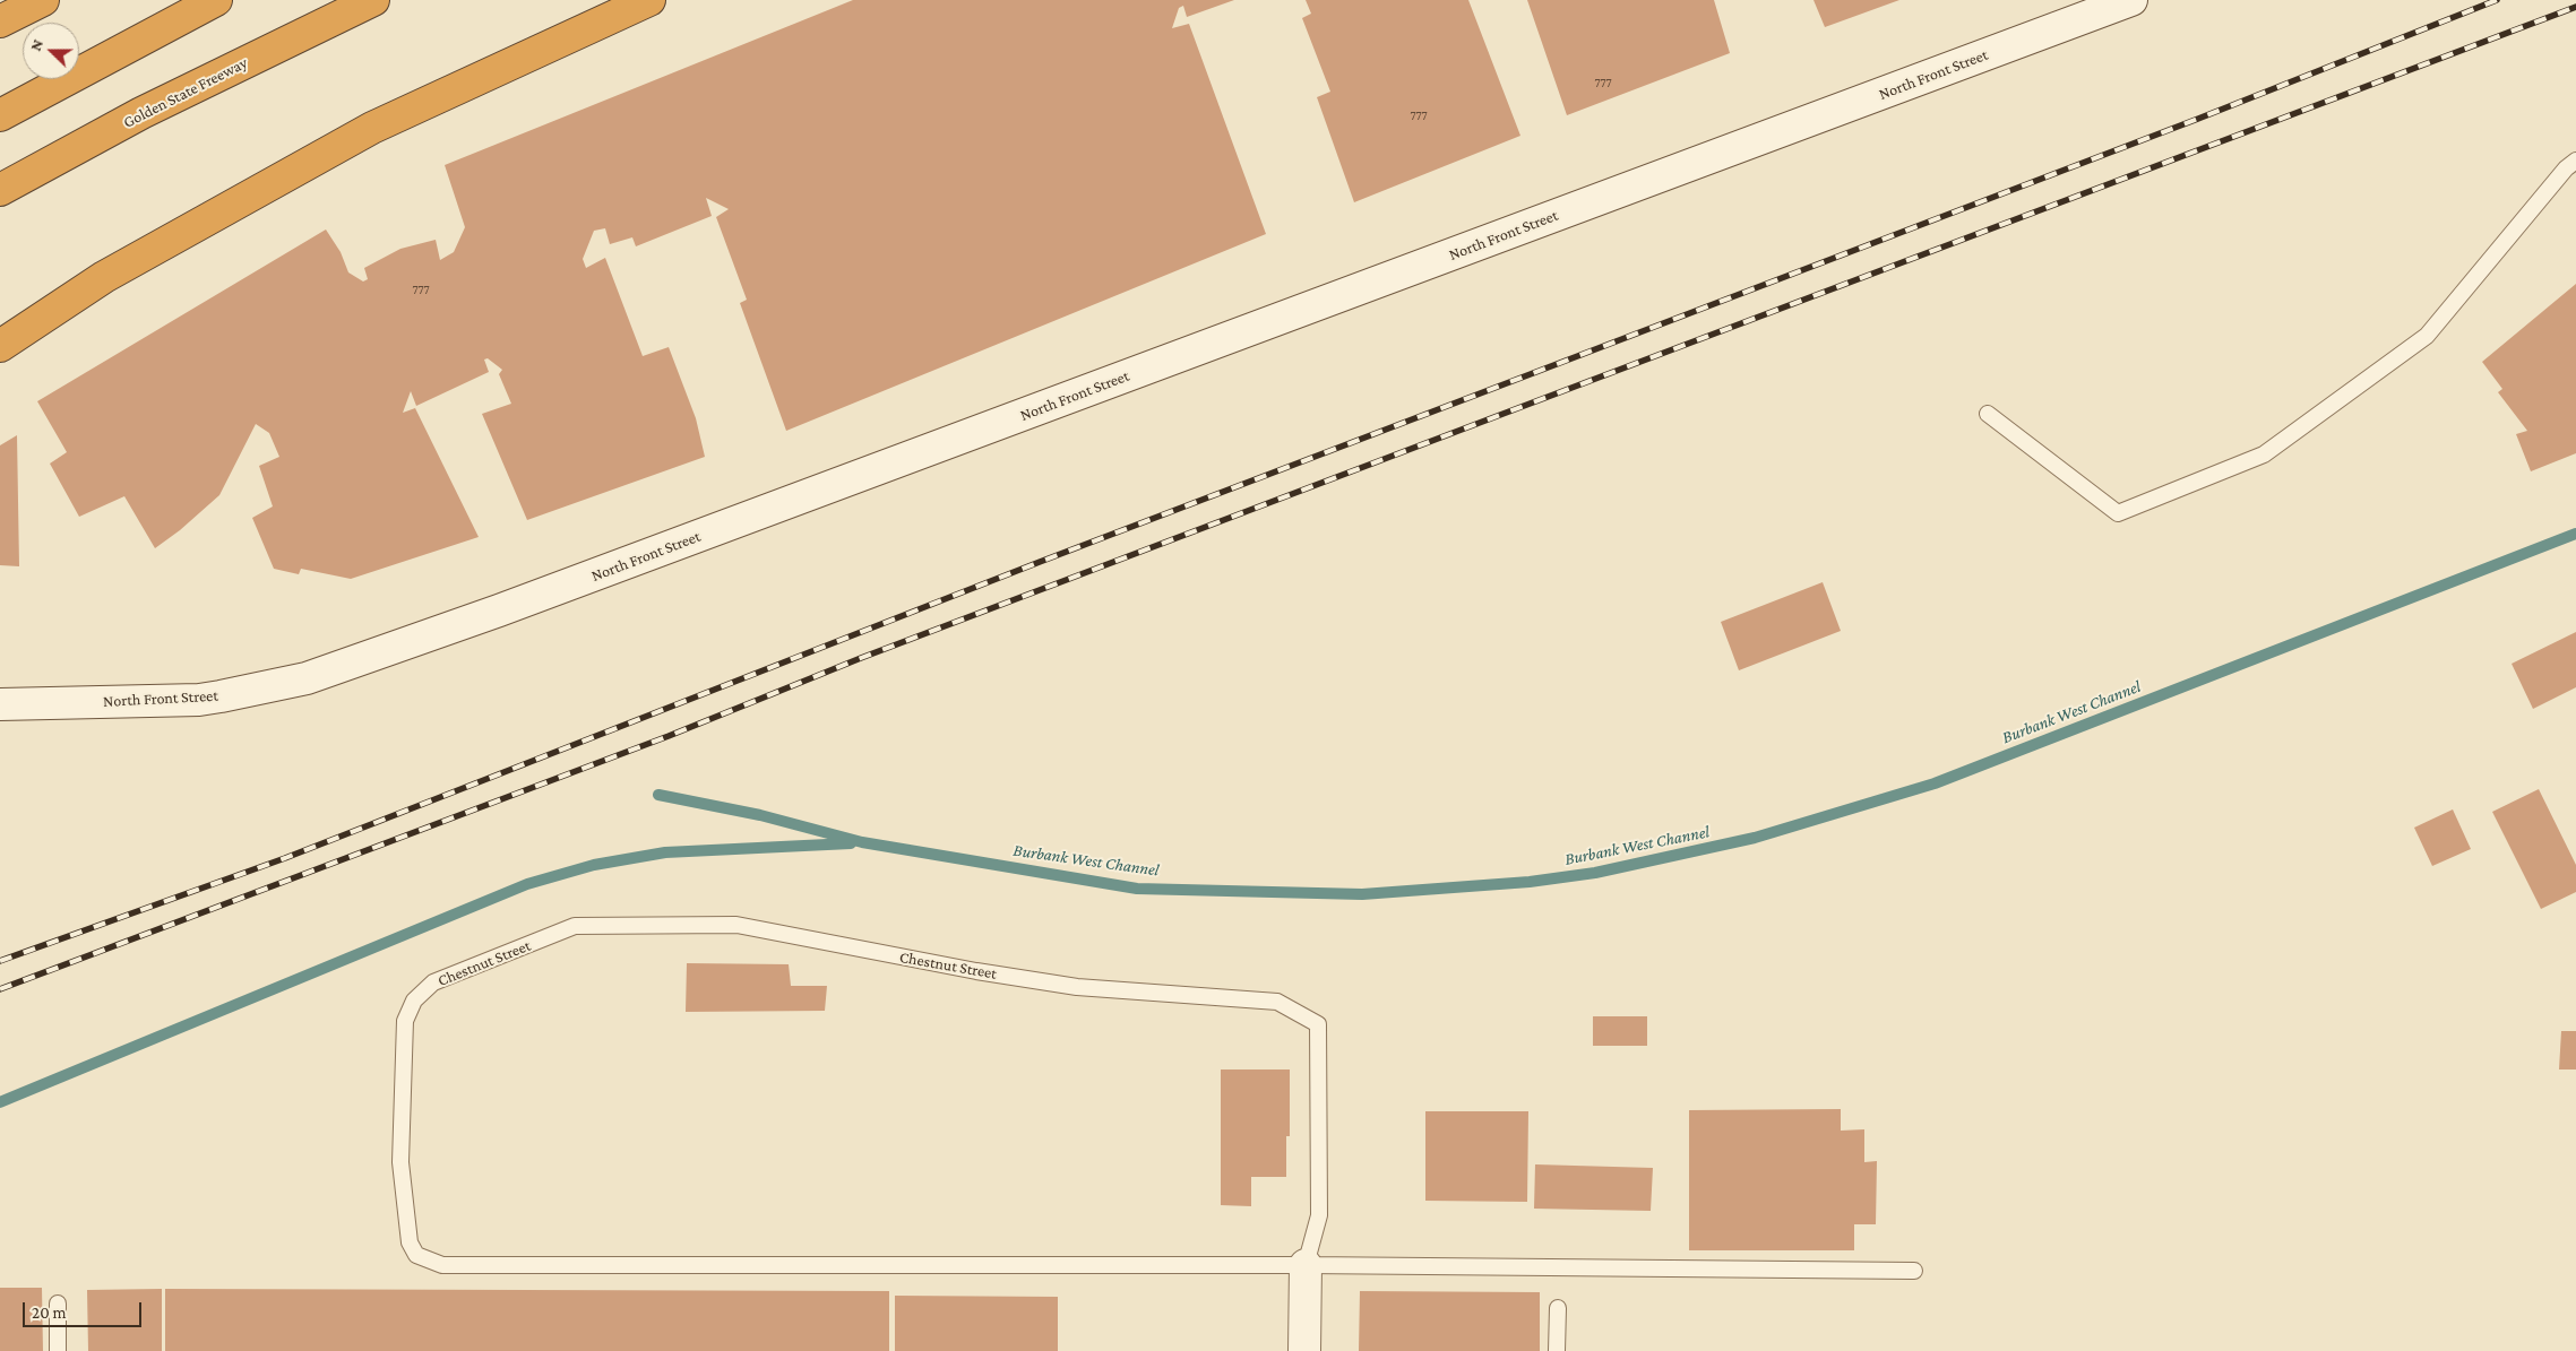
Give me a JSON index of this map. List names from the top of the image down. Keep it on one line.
{"streets":{"highway":["Golden State Freeway"],"main road":["North Front Street","Chestnut Street"]},"water":["Burbank West Channel"],"house_numbers":["777","777","777"],"scale_bar":"20 m","north":"left"}
